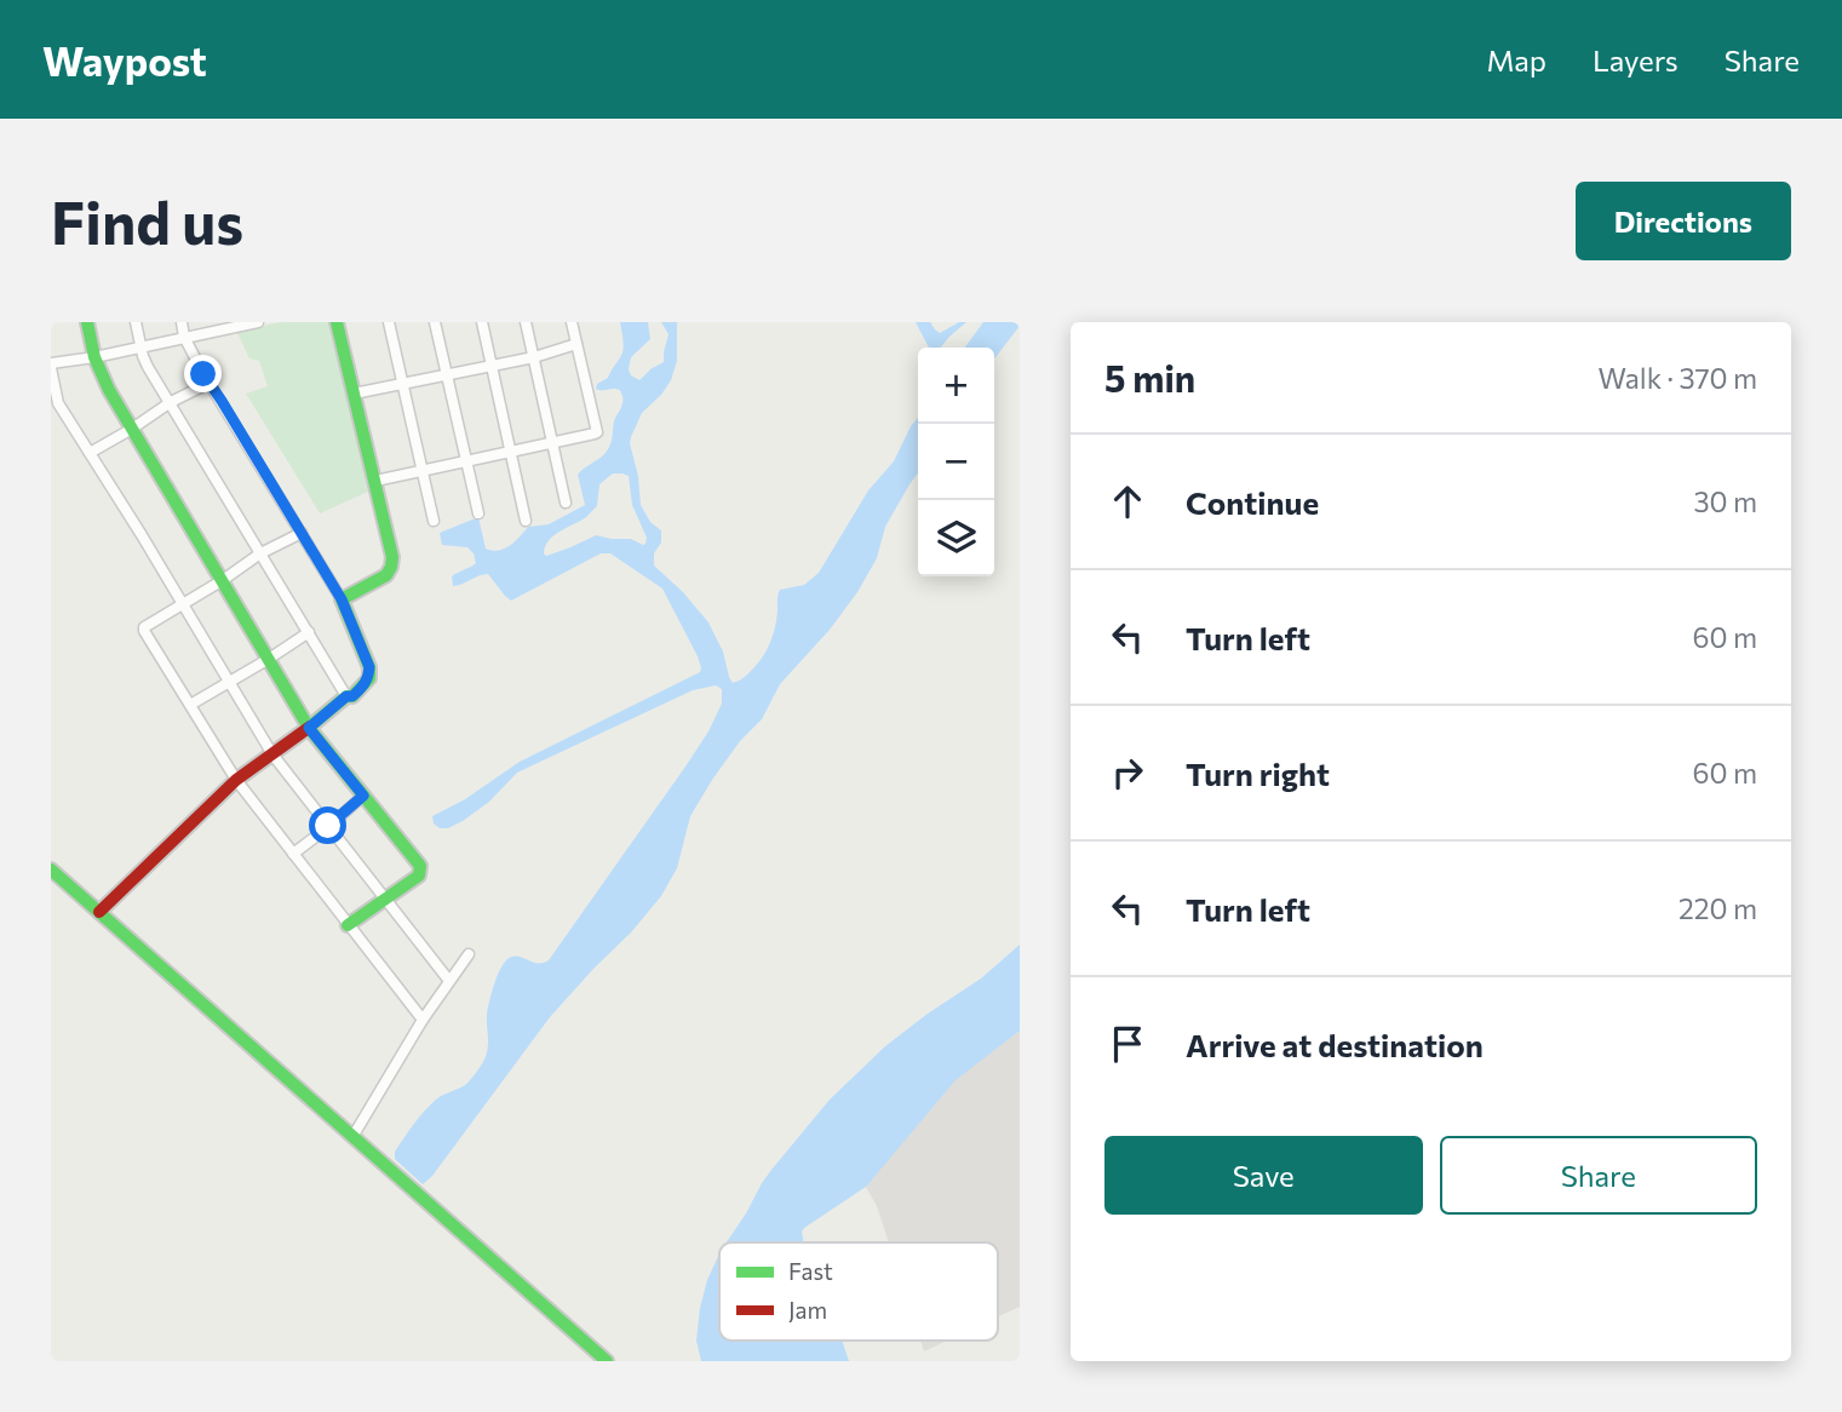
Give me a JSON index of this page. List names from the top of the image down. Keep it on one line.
{"legend":["Fast","Jam"],"page":{"header":"Waypost","nav":["Map","Layers","Share"],"buttons":["Directions",["Save","Share"]],"title":"Find us","heading":["5 min","Walk · 370 m"],"map_buttons":["+","−"],"list":[["Continue","30 m"],["Turn left","60 m"],["Turn right","60 m"],["Turn left","220 m"],"Arrive at destination"]}}
